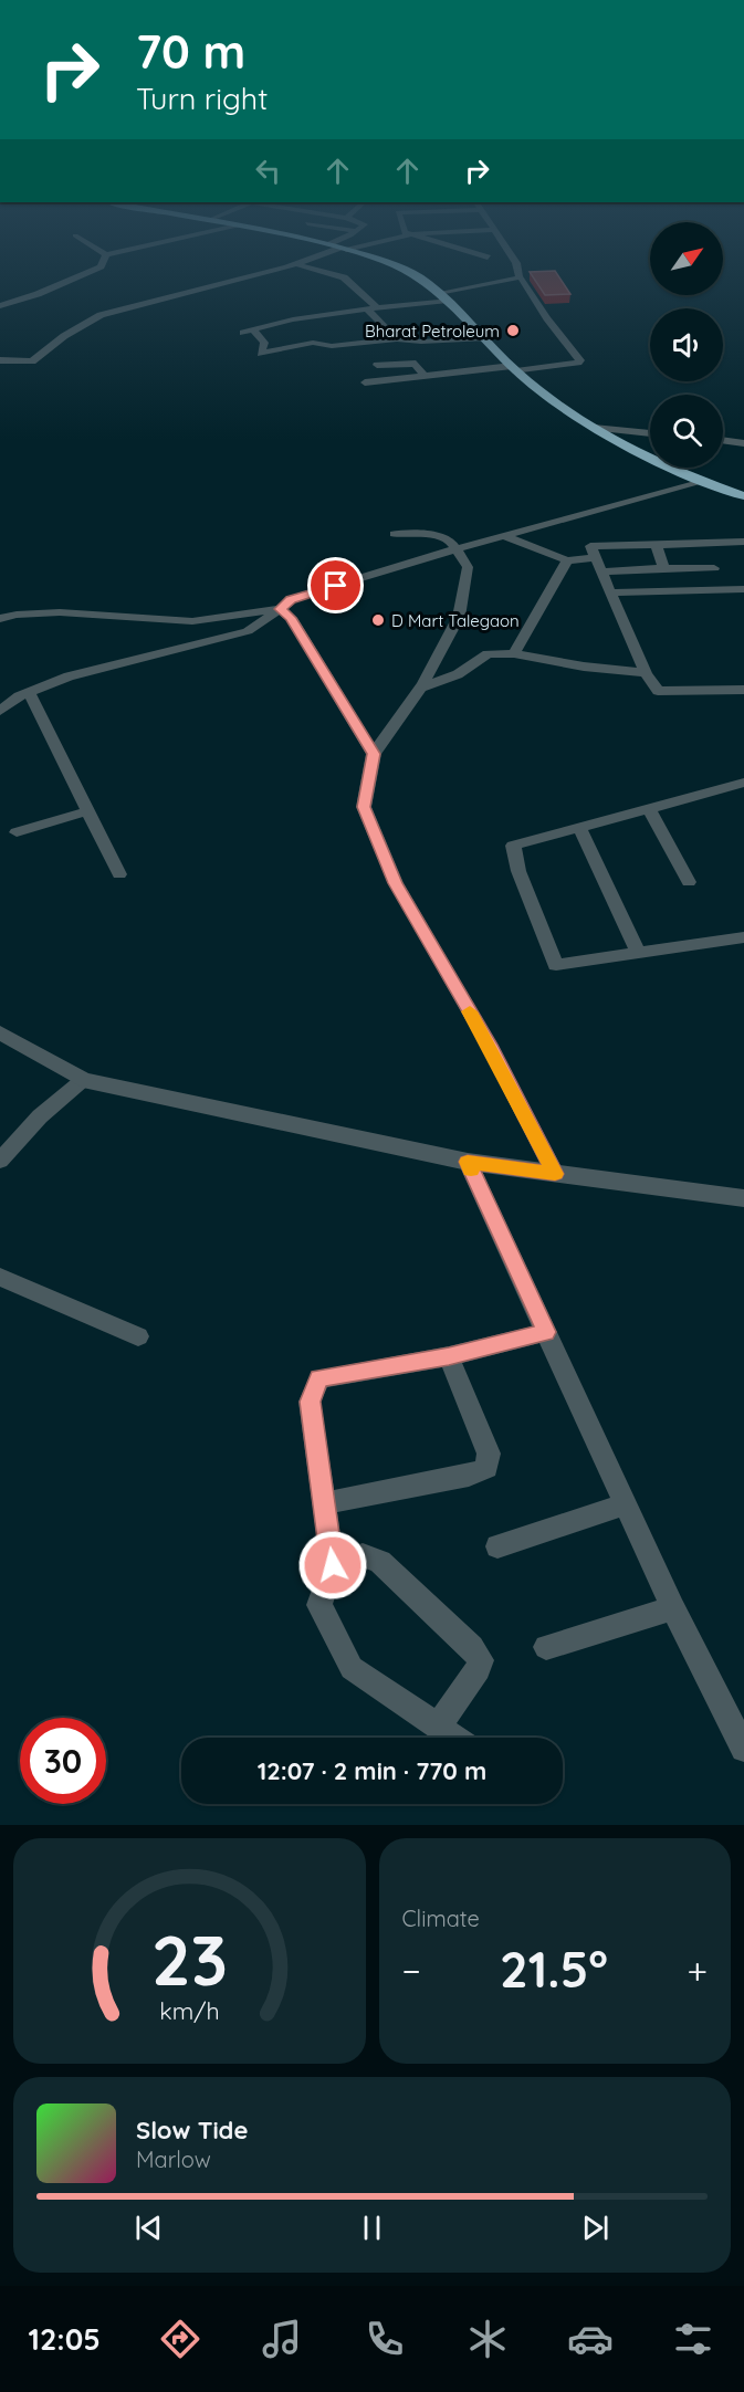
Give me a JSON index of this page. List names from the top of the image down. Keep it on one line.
{"places":["Bharat Petroleum","D Mart Talegaon"],"north":"top right","page":{"turn":["70 m","Turn right"],"limit":"30","trip":"12:07 · 2 min · 770 m","tile":"Climate","heat":["−","21.5°","+"],"song":["Slow Tide","Marlow"],"tabs":"12:05","gauge":["23","km/h"]}}
